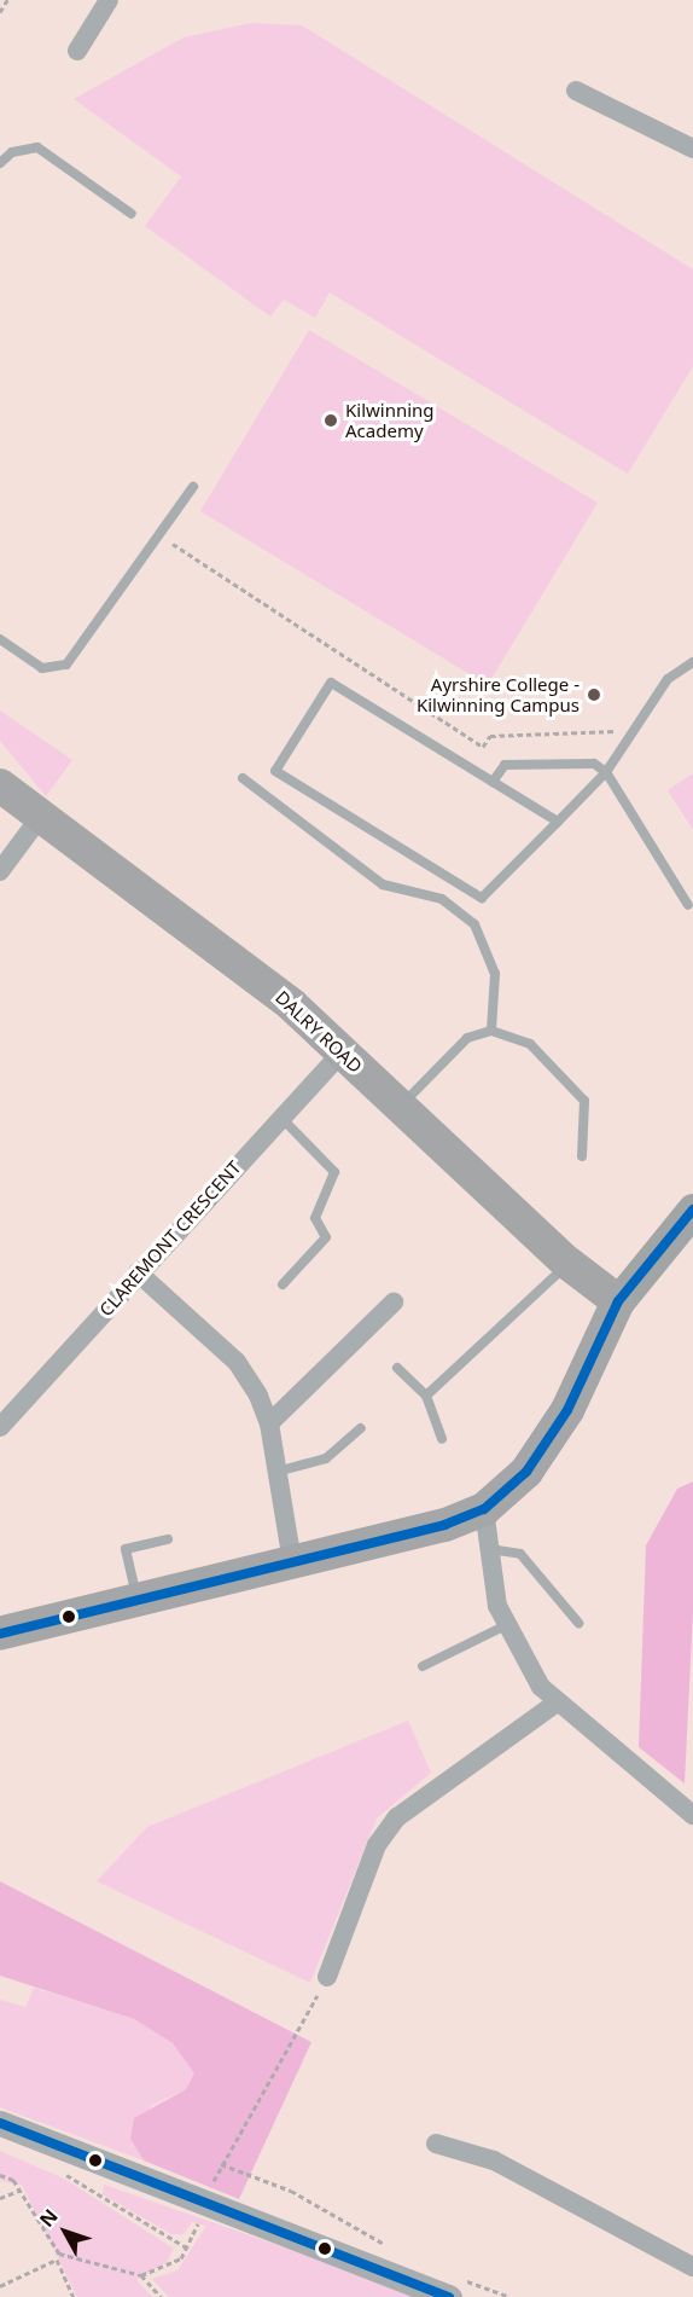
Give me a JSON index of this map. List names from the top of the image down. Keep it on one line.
{"streets":{"highway":["DALRY ROAD"],"street":["CLAREMONT CRESCENT"]},"crossings":[["DALRY ROAD","CLAREMONT CRESCENT"]],"places":["Kilwinning Academy","Ayrshire College - Kilwinning Campus"],"north":"top left"}
